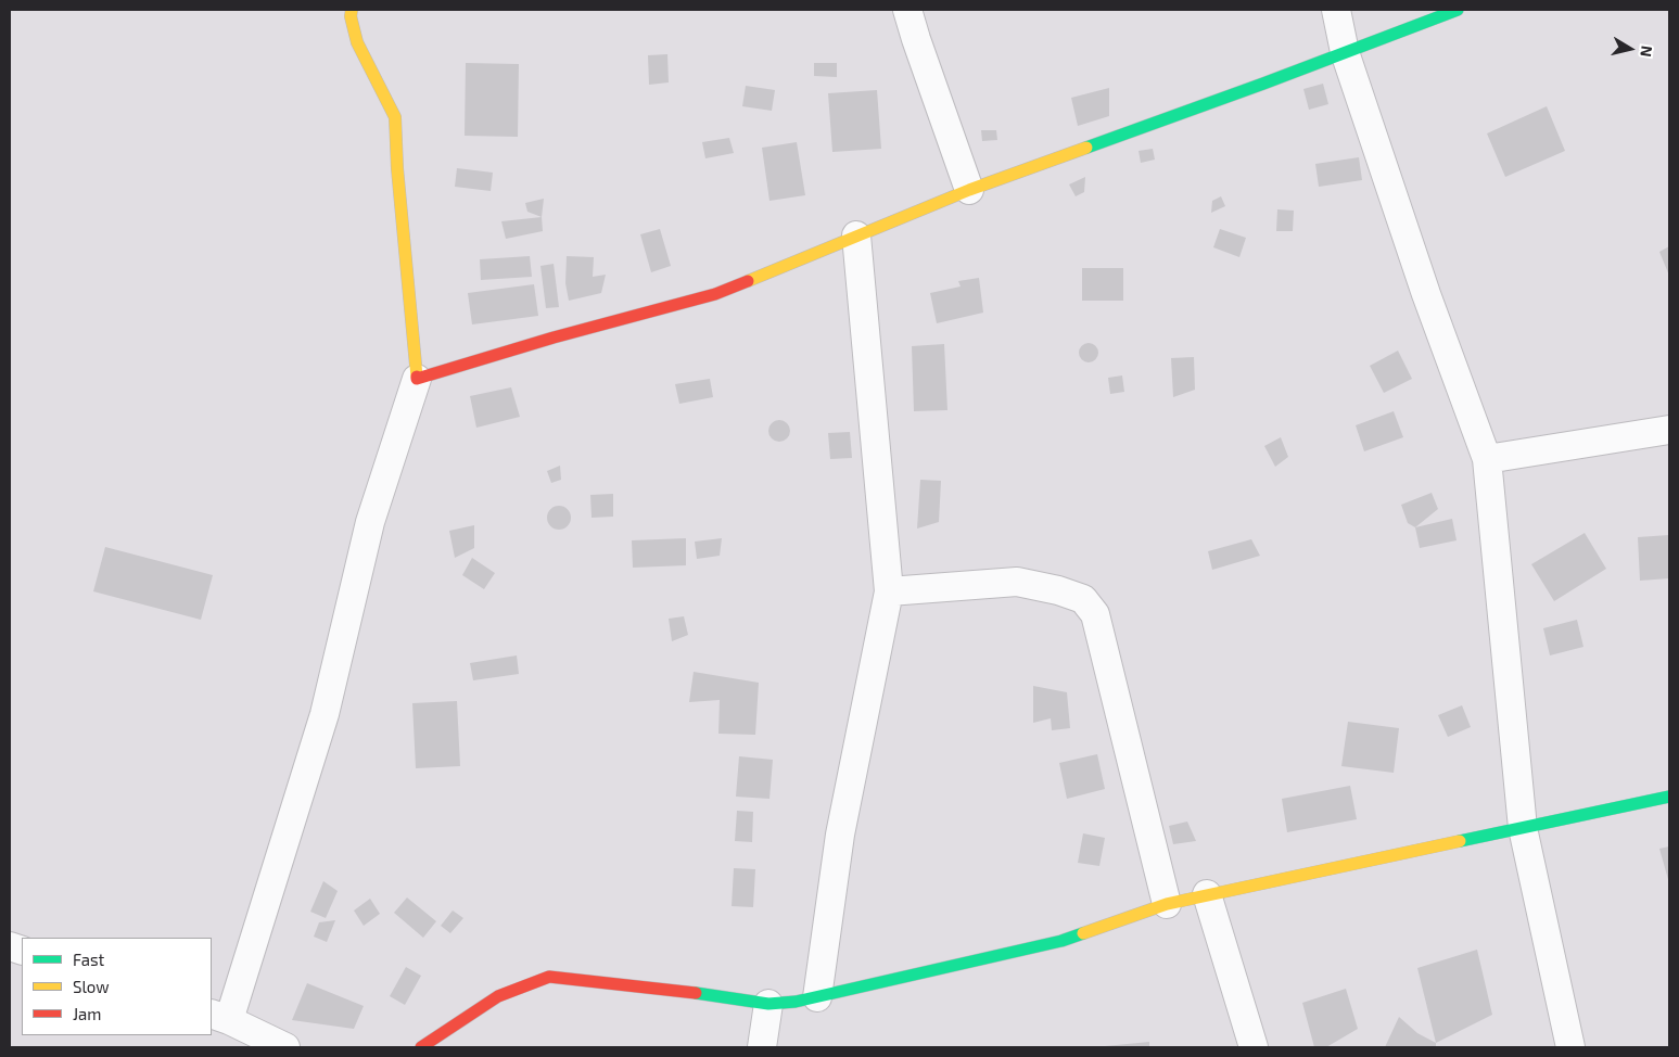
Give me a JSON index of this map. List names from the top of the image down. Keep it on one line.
{"legend":["Fast","Slow","Jam"],"north":"right"}
